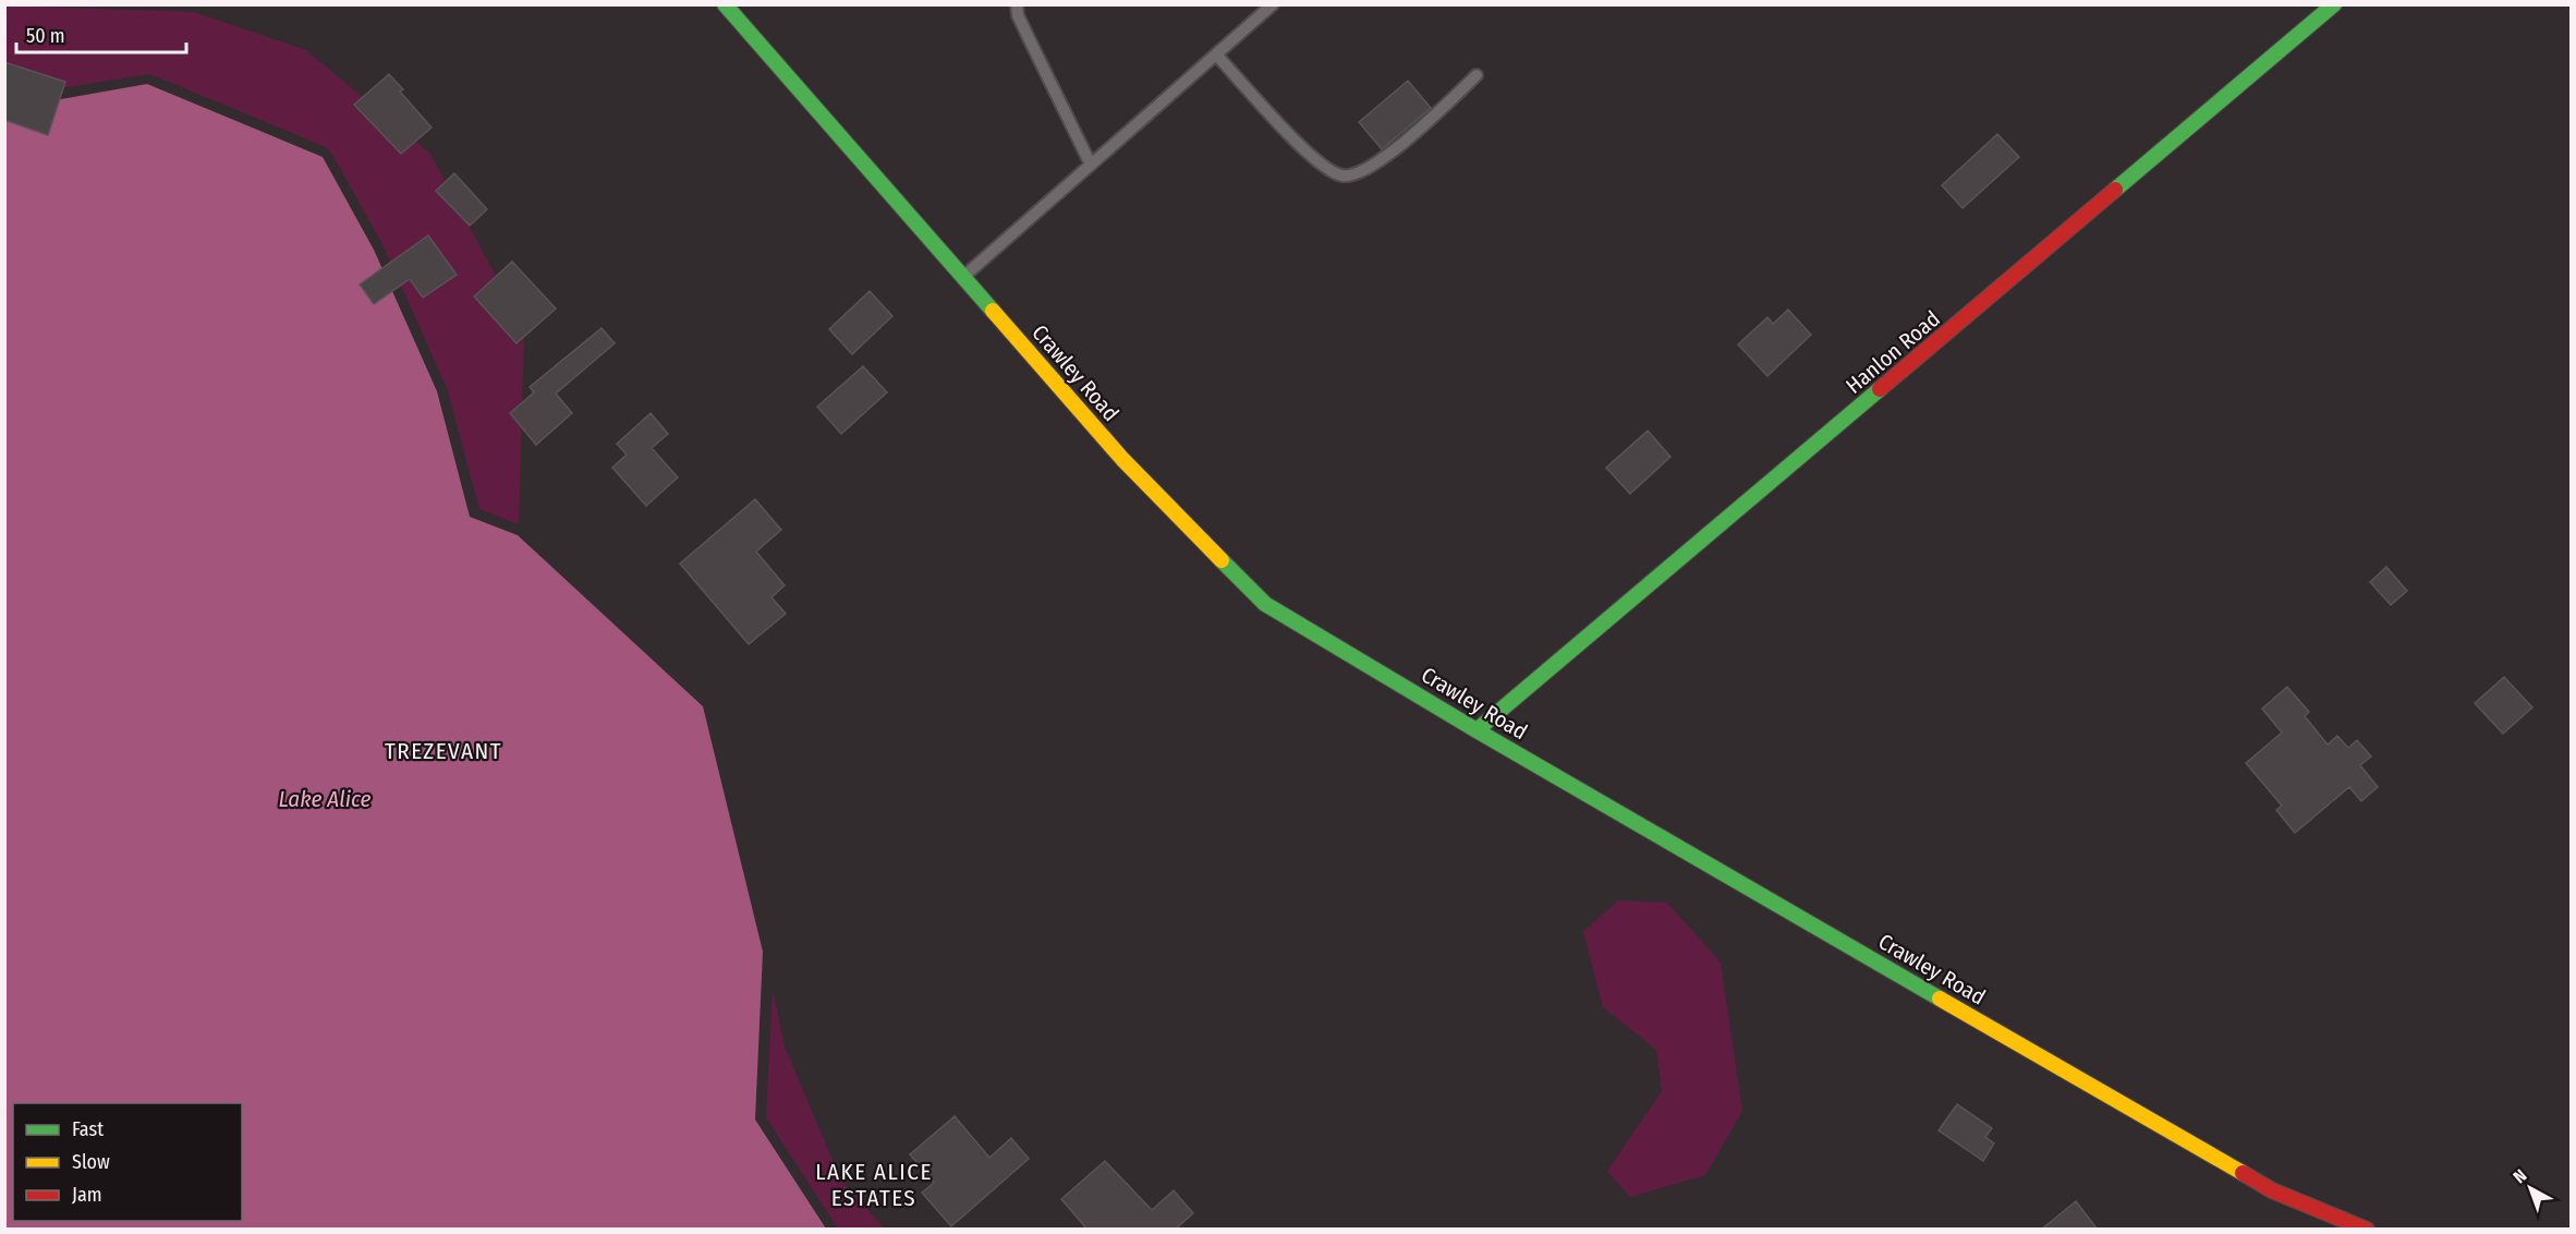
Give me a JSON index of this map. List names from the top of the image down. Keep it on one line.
{"streets":{"street":["Hanlon Road","Crawley Road"]},"crossings":[["Hanlon Road","Crawley Road"]],"districts":["TREZEVANT","LAKE ALICE ESTATES"],"water":["Lake Alice"],"legend":["Fast","Slow","Jam"],"scale_bar":"50 m","north":"top left"}
